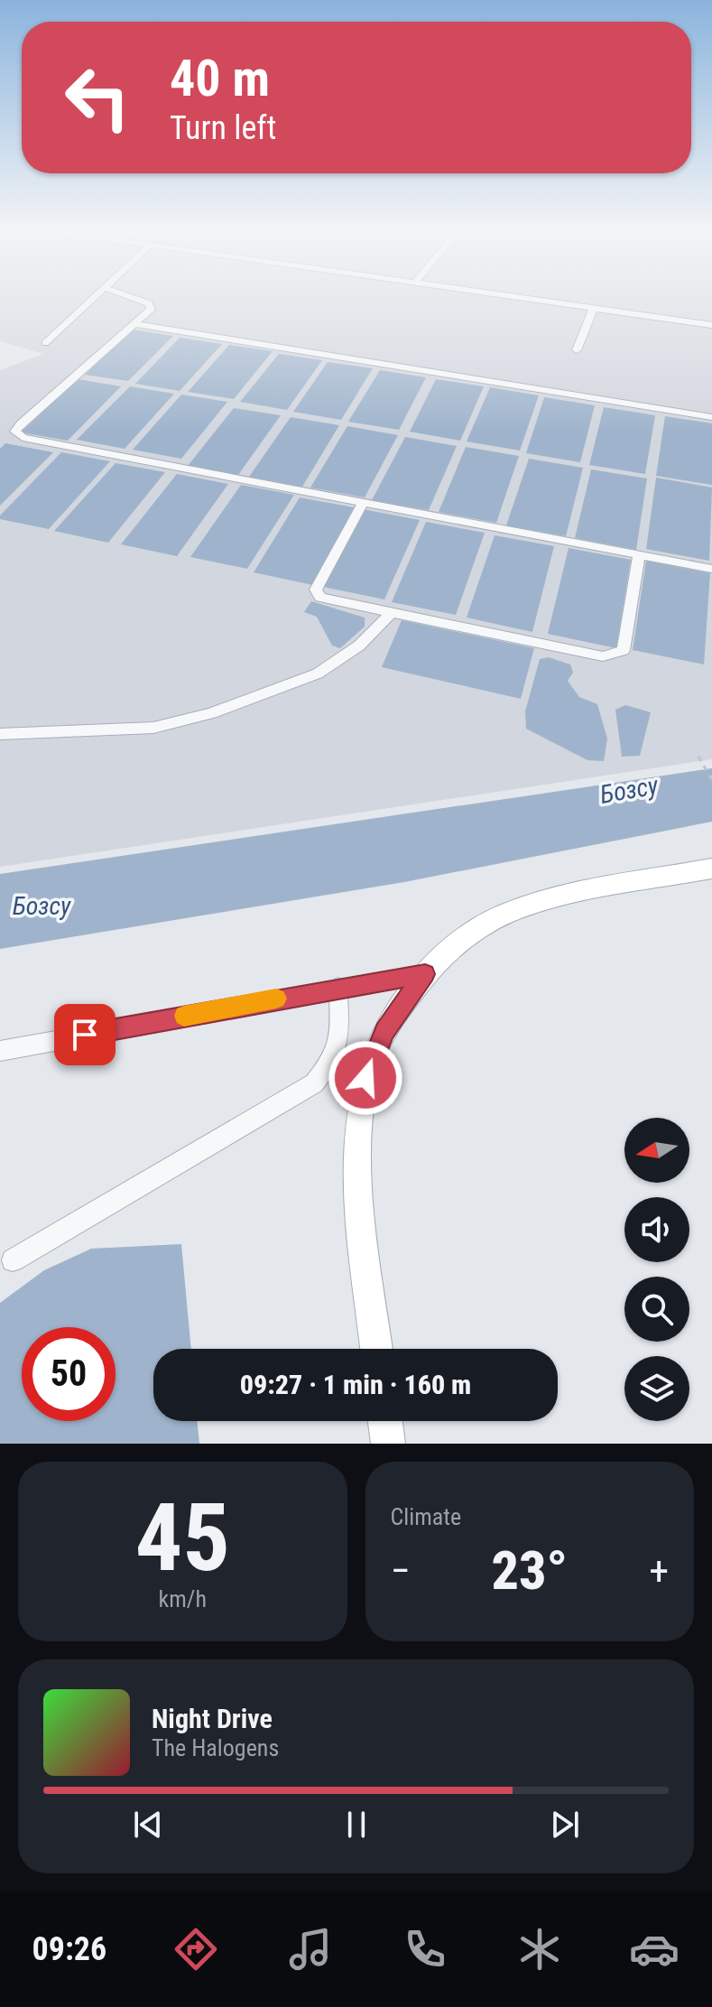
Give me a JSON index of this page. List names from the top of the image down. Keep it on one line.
{"water":["Бозсу"],"north":"left","page":{"turn":["40 m","Turn left"],"limit":"50","trip":"09:27 · 1 min · 160 m","tile":[["45","km/h"],"Climate"],"heat":["−","23°","+"],"song":["Night Drive","The Halogens"],"tabs":"09:26"}}
